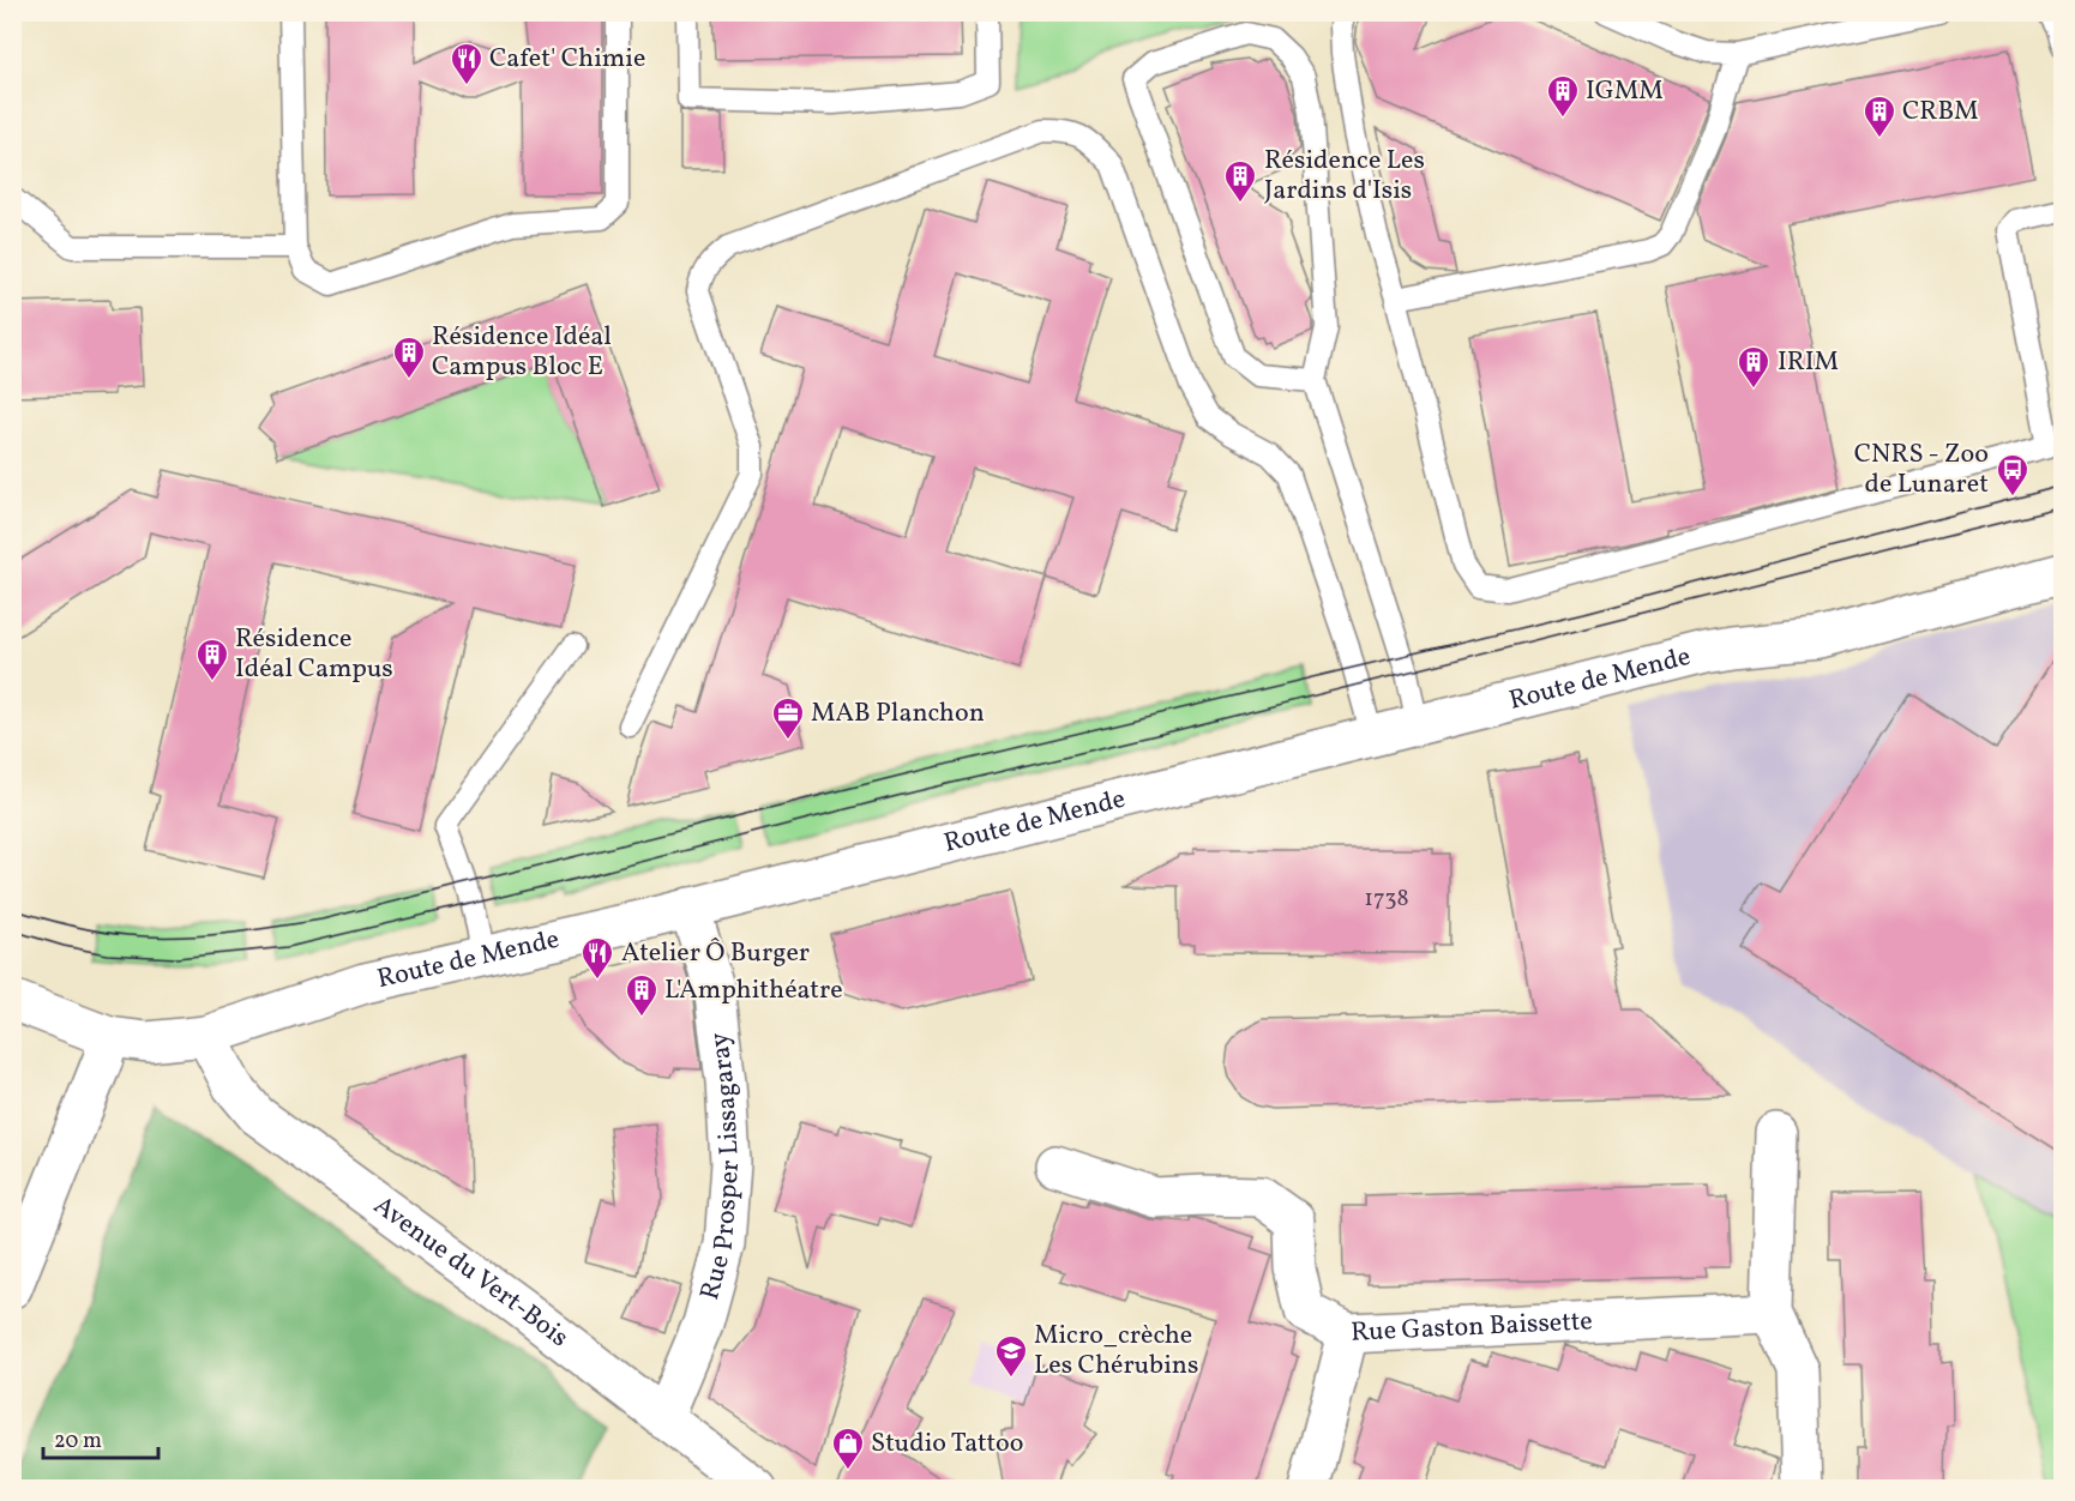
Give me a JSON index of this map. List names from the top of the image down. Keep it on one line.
{"streets":{"street":["Route de Mende","Rue Prosper Lissagaray","Avenue du Vert-Bois","Rue Gaston Baissette"]},"crossings":[["Route de Mende","Rue Prosper Lissagaray"],["Route de Mende","Avenue du Vert-Bois"],["Rue Prosper Lissagaray","Avenue du Vert-Bois"]],"places":{"restaurant":["Cafet' Chimie","Atelier Ô Burger"],"building":["IGMM","CRBM","Résidence Les Jardins d'Isis","Résidence Idéal Campus Bloc E","IRIM","Résidence Idéal Campus","L'Amphithéatre"],"bus stop":["CNRS - Zoo de Lunaret"],"office":["MAB Planchon"],"school or university":["Micro_crèche Les Chérubins"],"shop":["Studio Tattoo"]},"house_numbers":["1738"],"scale_bar":"20 m"}
